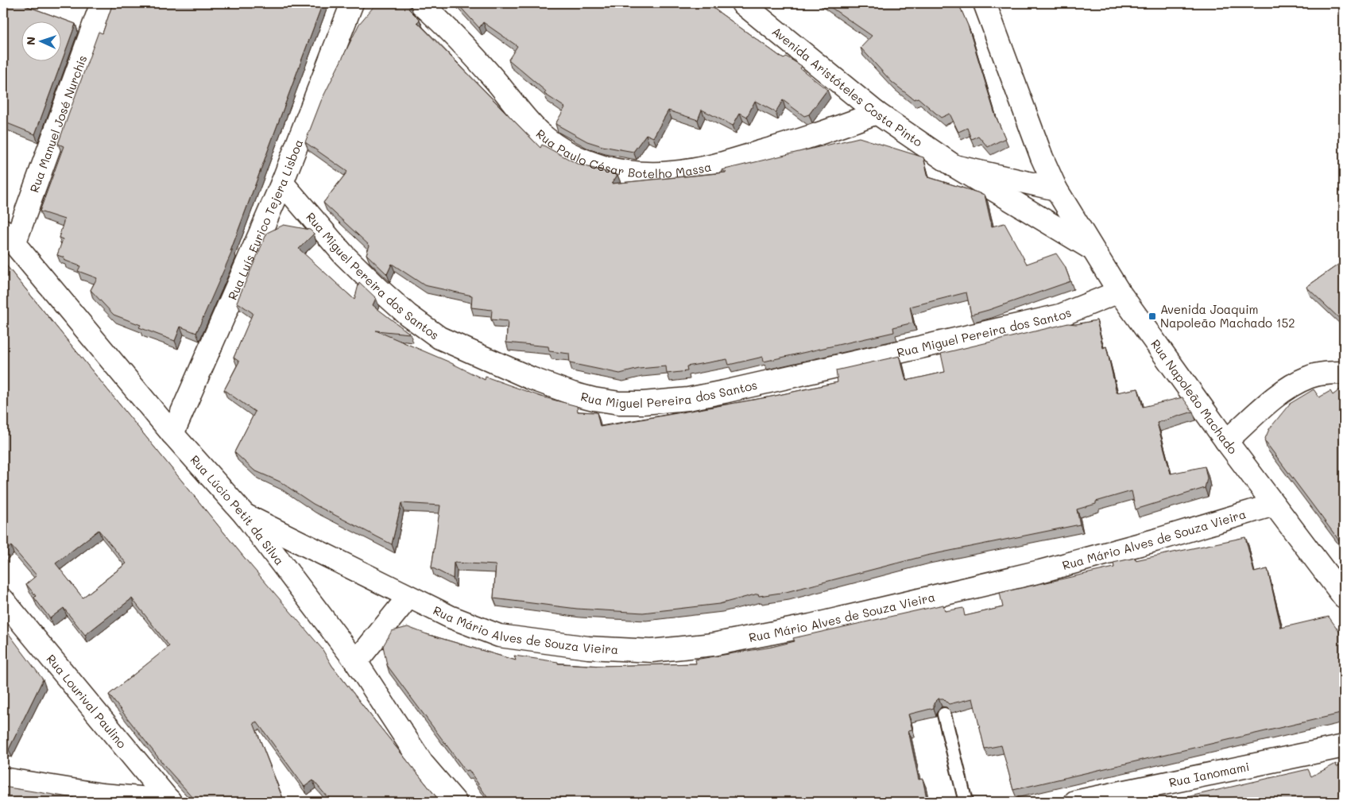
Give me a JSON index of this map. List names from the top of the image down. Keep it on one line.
{"streets":{"street":["Avenida Aristóteles Costa Pinto","Rua Manuel José Nurchis","Rua Paulo César Botelho Massa","Rua Luís Eurico Tejera Lisboa","Rua Miguel Pereira dos Santos","Rua Napoleão Machado","Rua Lúcio Petit da Silva","Rua Mário Alves de Souza Vieira","Rua Lourival Paulino","Rua Ianomami"]},"crossings":[["Avenida Aristóteles Costa Pinto","Rua Paulo César Botelho Massa"],["Avenida Aristóteles Costa Pinto","Rua Napoleão Machado"],["Rua Manuel José Nurchis","Rua Lúcio Petit da Silva"],["Rua Luís Eurico Tejera Lisboa","Rua Miguel Pereira dos Santos"],["Rua Luís Eurico Tejera Lisboa","Rua Lúcio Petit da Silva"],["Rua Miguel Pereira dos Santos","Rua Napoleão Machado"],["Rua Napoleão Machado","Rua Mário Alves de Souza Vieira"],["Rua Lúcio Petit da Silva","Rua Mário Alves de Souza Vieira"]],"places":{"transit":["Avenida Joaquim Napoleão Machado 152"]},"north":"left"}
